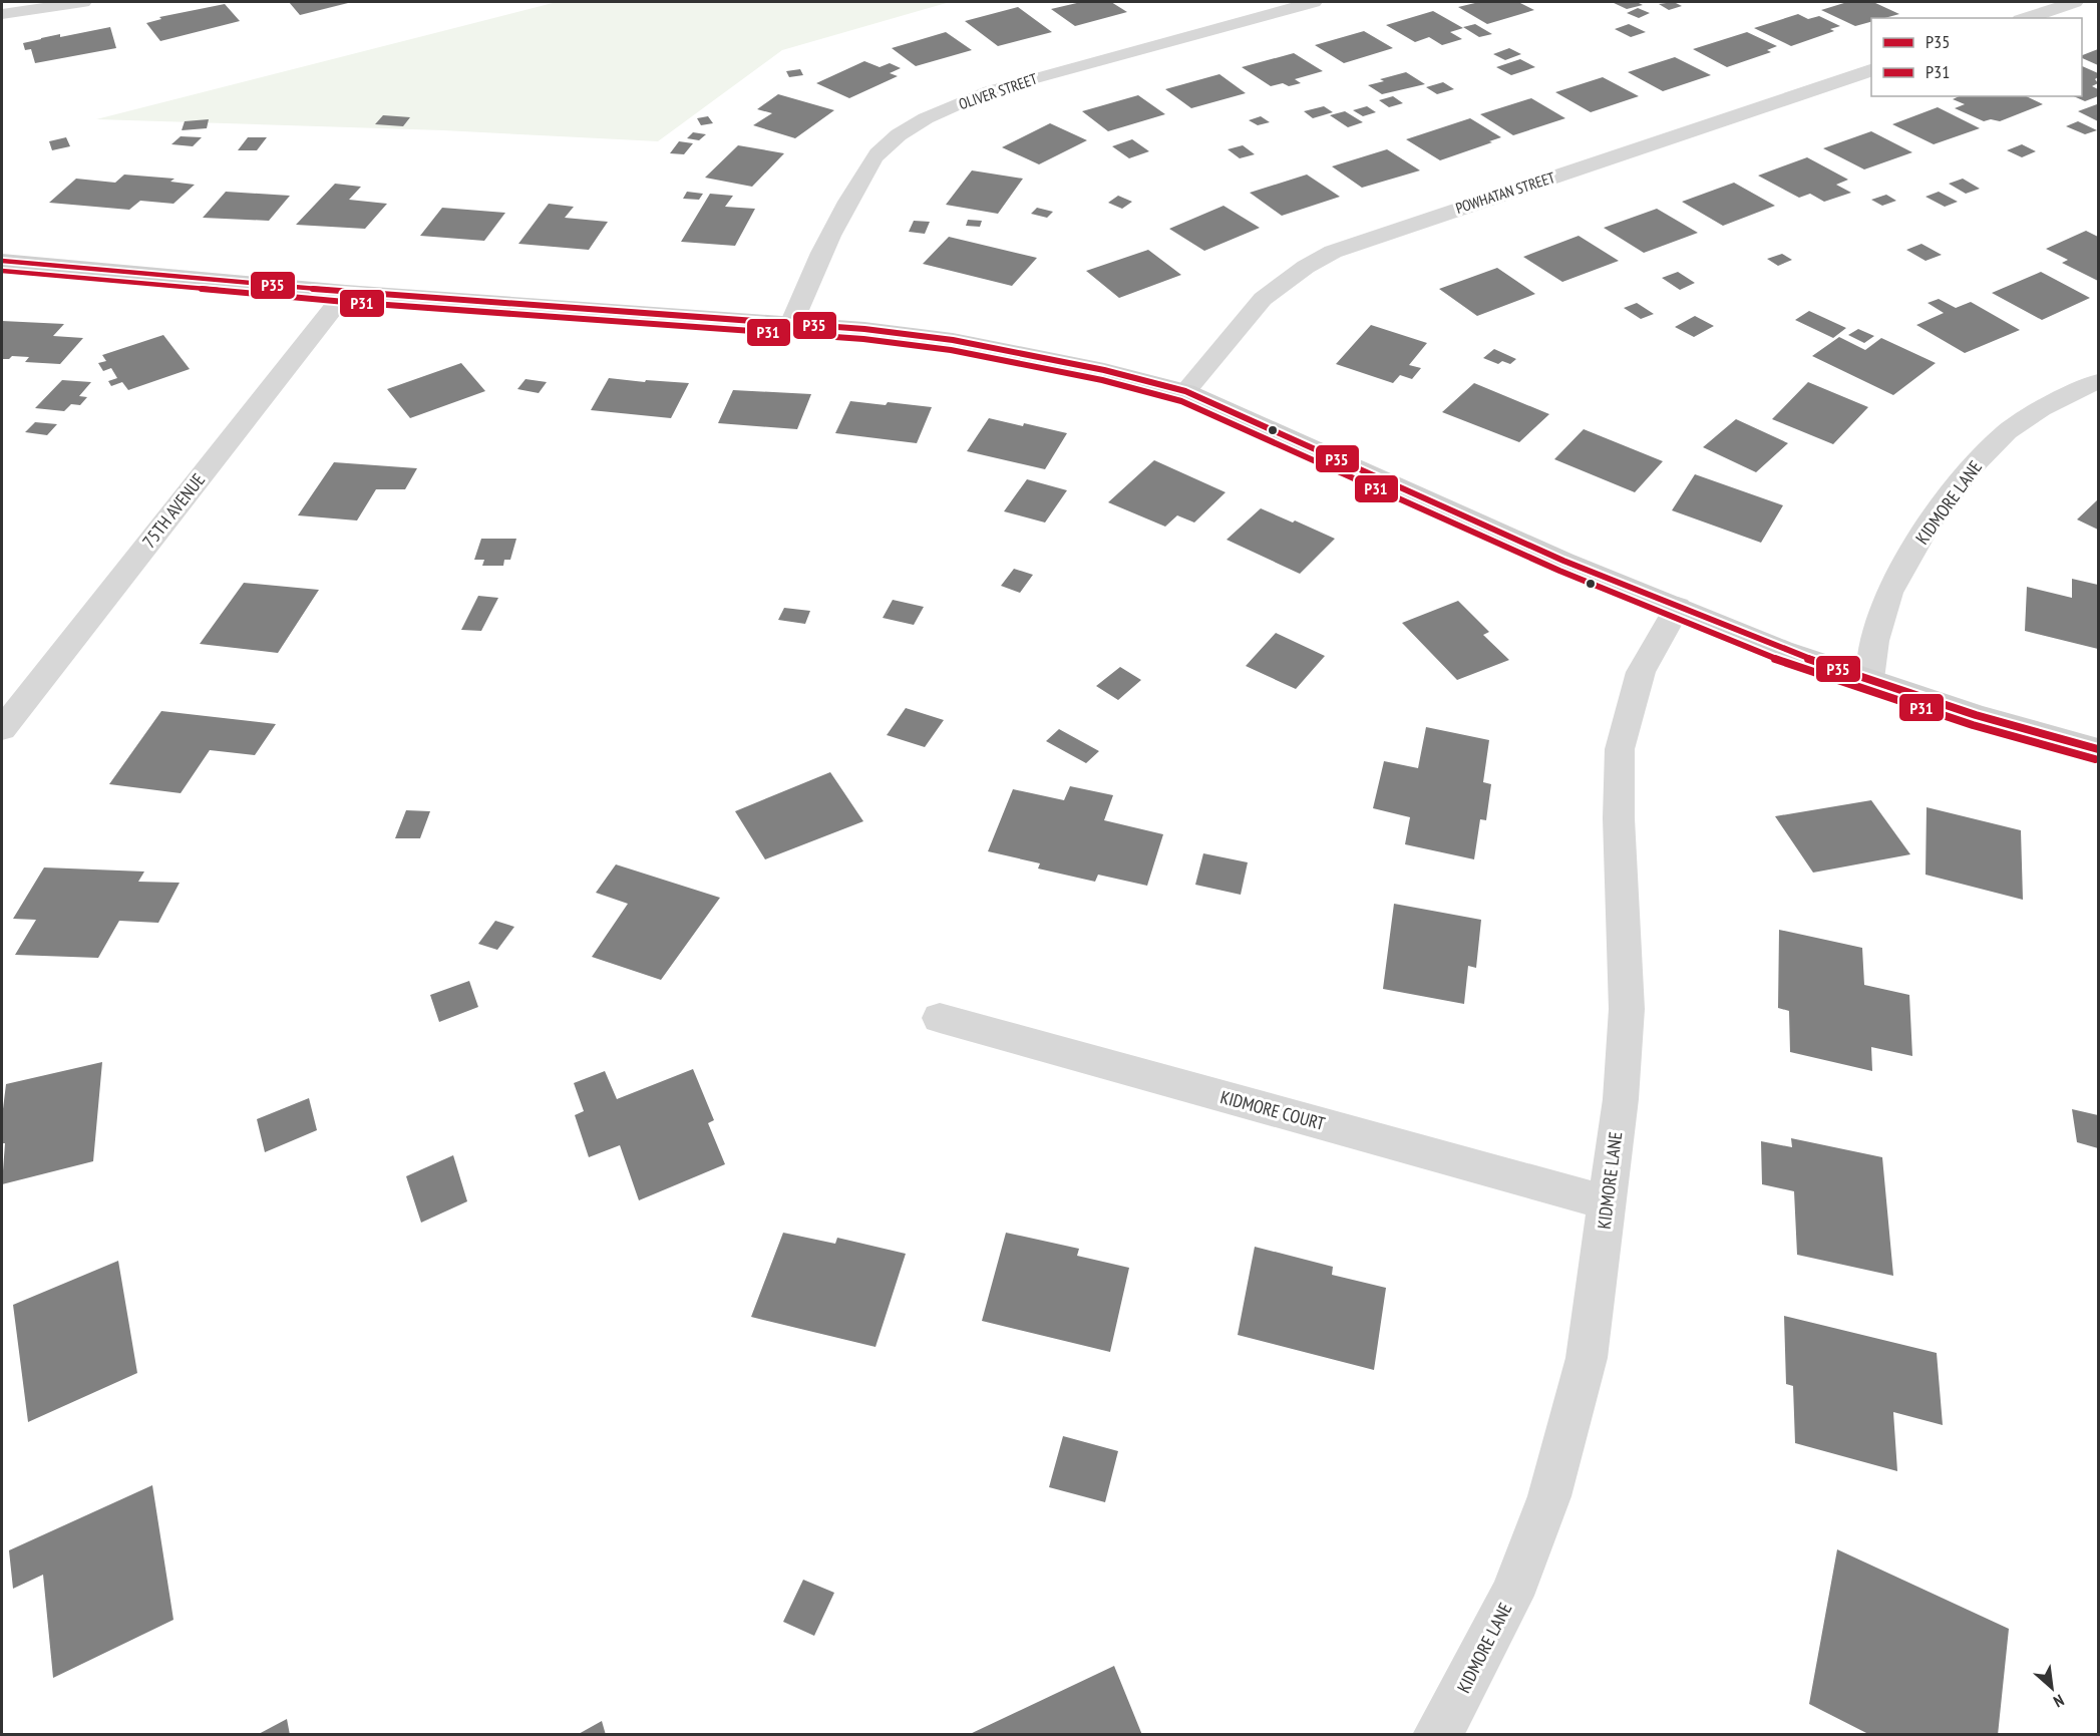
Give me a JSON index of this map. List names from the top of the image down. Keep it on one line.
{"streets":{"street":["OLIVER STREET","POWHATAN STREET","KIDMORE LANE","75TH AVENUE","KIDMORE COURT"]},"crossings":[["KIDMORE LANE","KIDMORE COURT"]],"lines":["transit line P35","transit line P31"],"legend":["P35","P31"],"north":"bottom right"}
